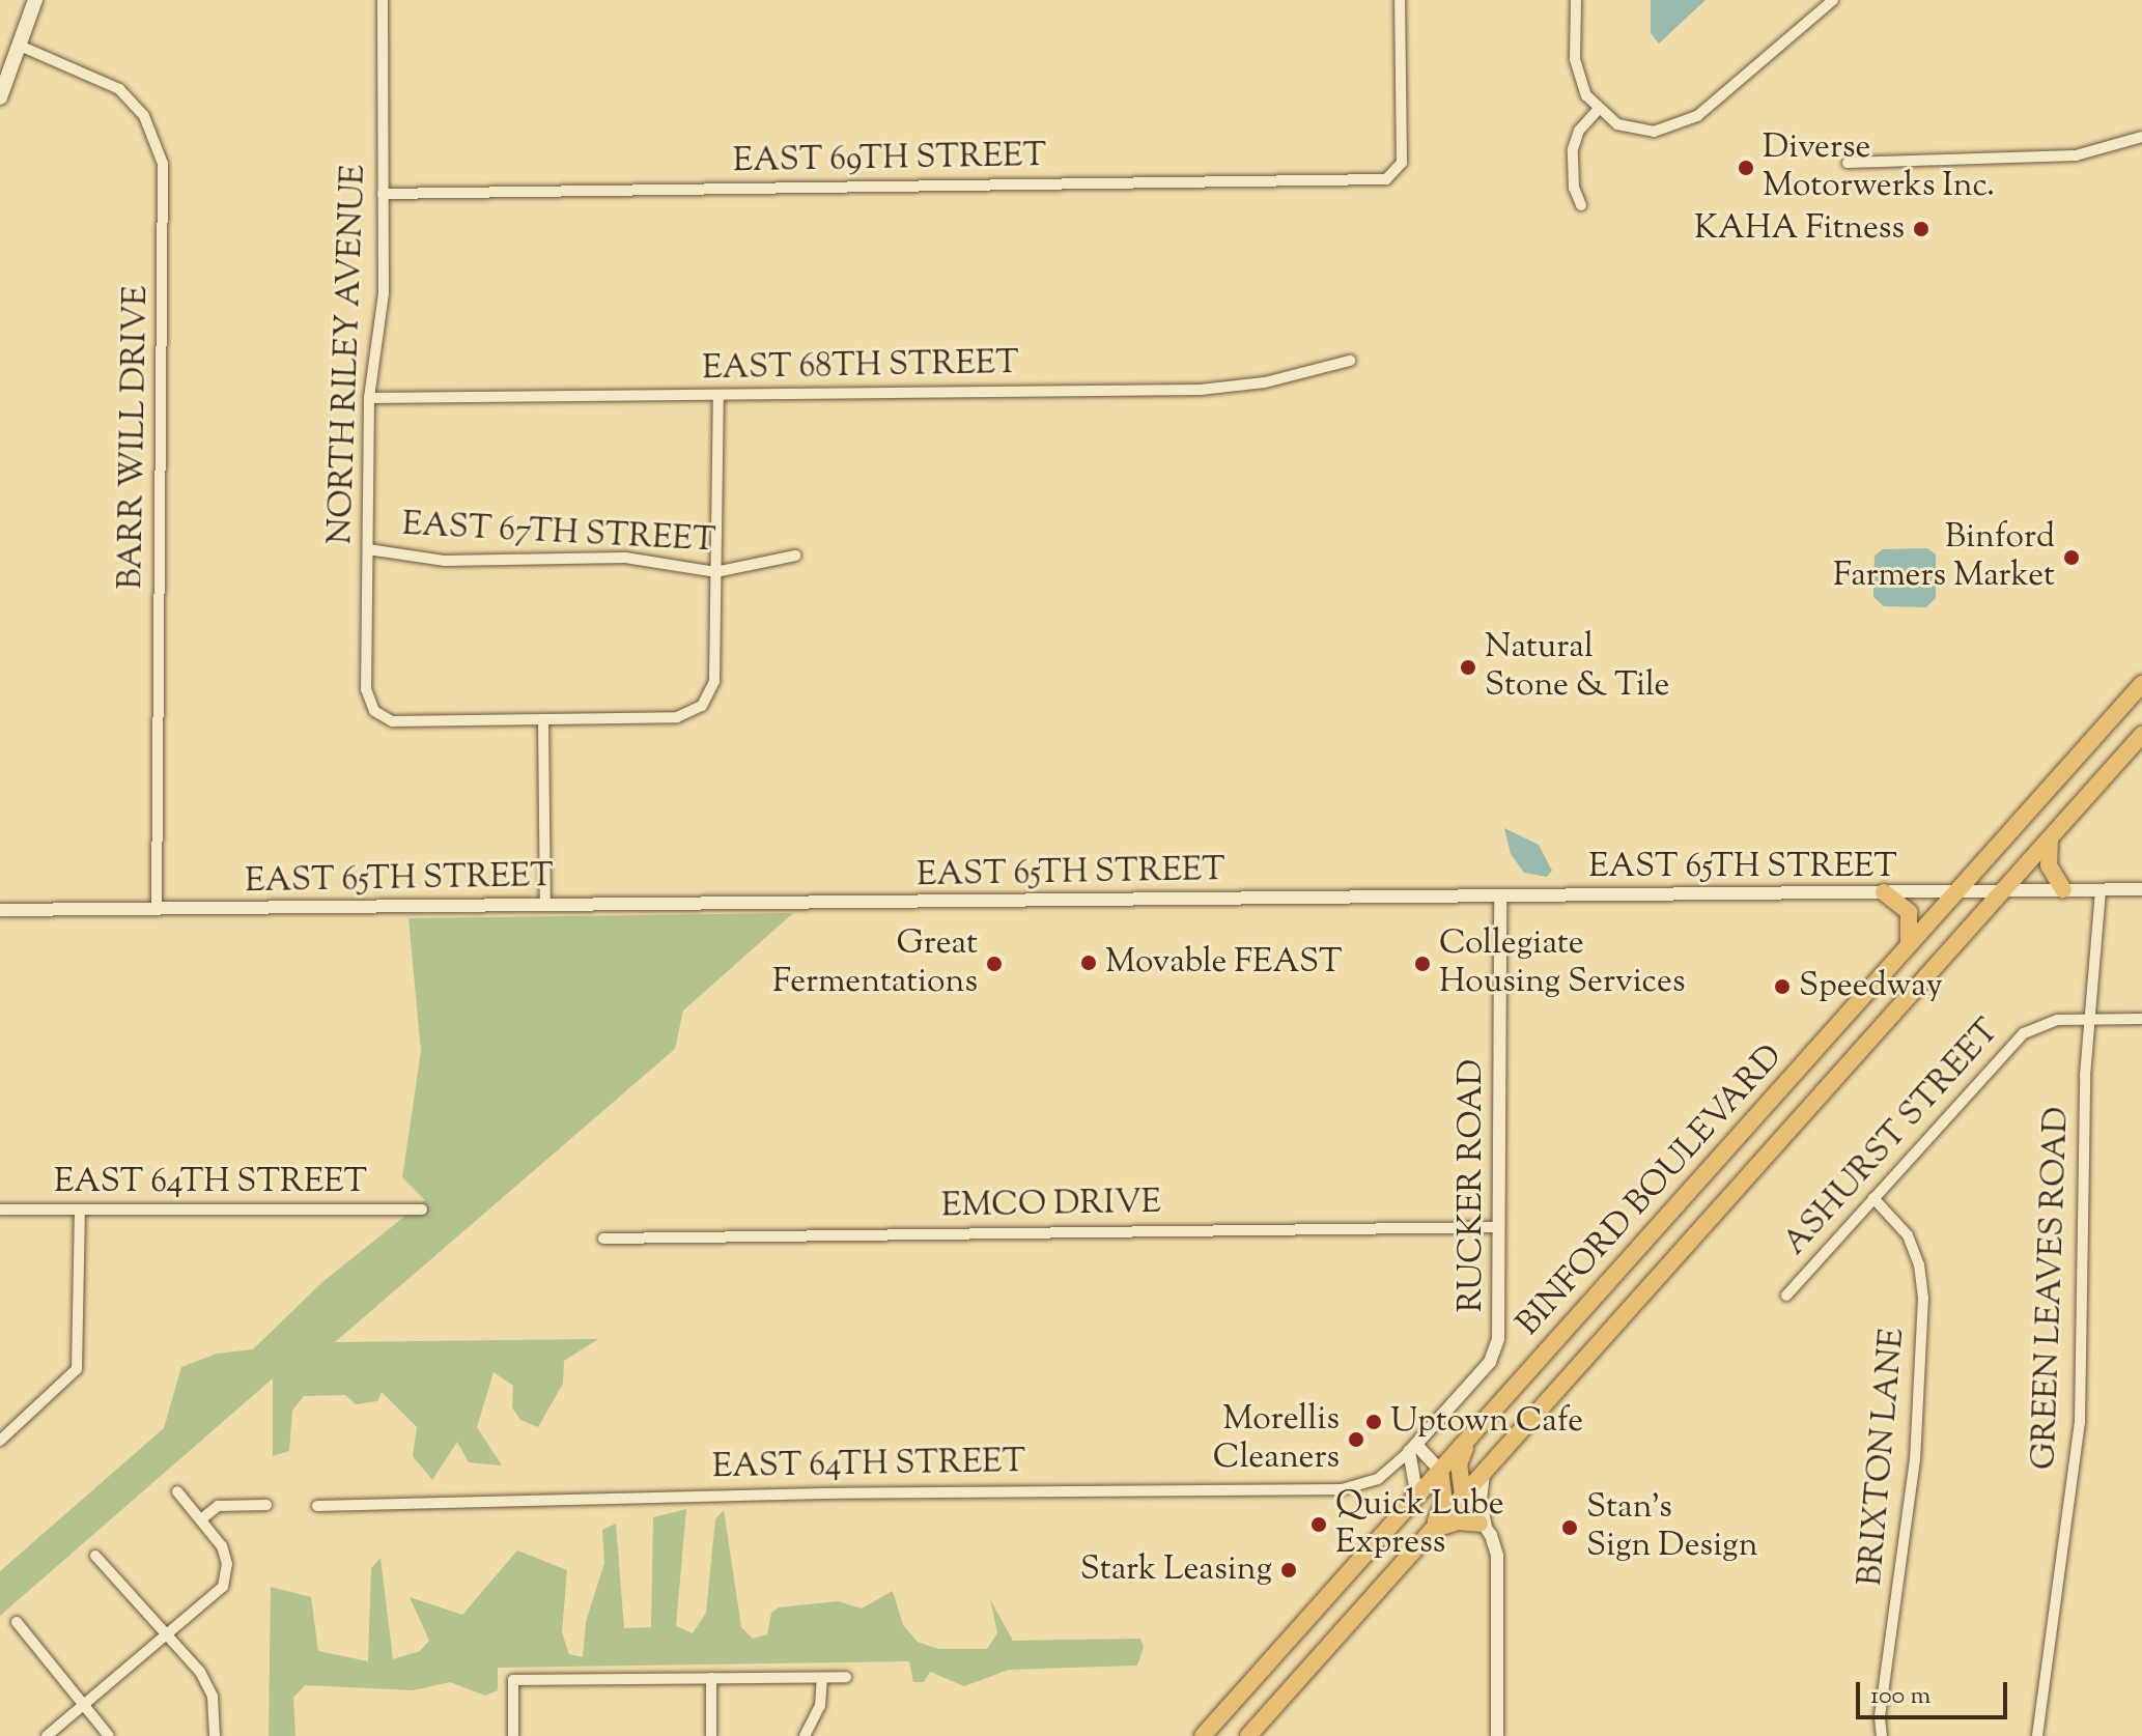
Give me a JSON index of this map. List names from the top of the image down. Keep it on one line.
{"streets":{"main road":["BINFORD BOULEVARD"],"street":["EAST 69TH STREET","NORTH RILEY AVENUE","EAST 68TH STREET","BARR WILL DRIVE","EAST 67TH STREET","EAST 65TH STREET","ASHURST STREET","EAST 64TH STREET","RUCKER ROAD","EMCO DRIVE","GREEN LEAVES ROAD","BRIXTON LANE"]},"crossings":[["EAST 69TH STREET","NORTH RILEY AVENUE"],["NORTH RILEY AVENUE","EAST 68TH STREET"],["NORTH RILEY AVENUE","EAST 67TH STREET"],["BARR WILL DRIVE","EAST 65TH STREET"],["EAST 65TH STREET","RUCKER ROAD"],["EAST 65TH STREET","BINFORD BOULEVARD"],["EAST 65TH STREET","GREEN LEAVES ROAD"],["ASHURST STREET","GREEN LEAVES ROAD"],["ASHURST STREET","BRIXTON LANE"],["EAST 64TH STREET","RUCKER ROAD"],["RUCKER ROAD","EMCO DRIVE"]],"places":["Diverse Motorwerks Inc.","KAHA Fitness","Binford Farmers Market","Natural Stone & Tile","Movable FEAST","Great Fermentations","Collegiate Housing Services","Speedway","Uptown Cafe","Morellis Cleaners","Quick Lube Express","Stan's Sign Design","Stark Leasing"],"scale_bar":"100 m"}
